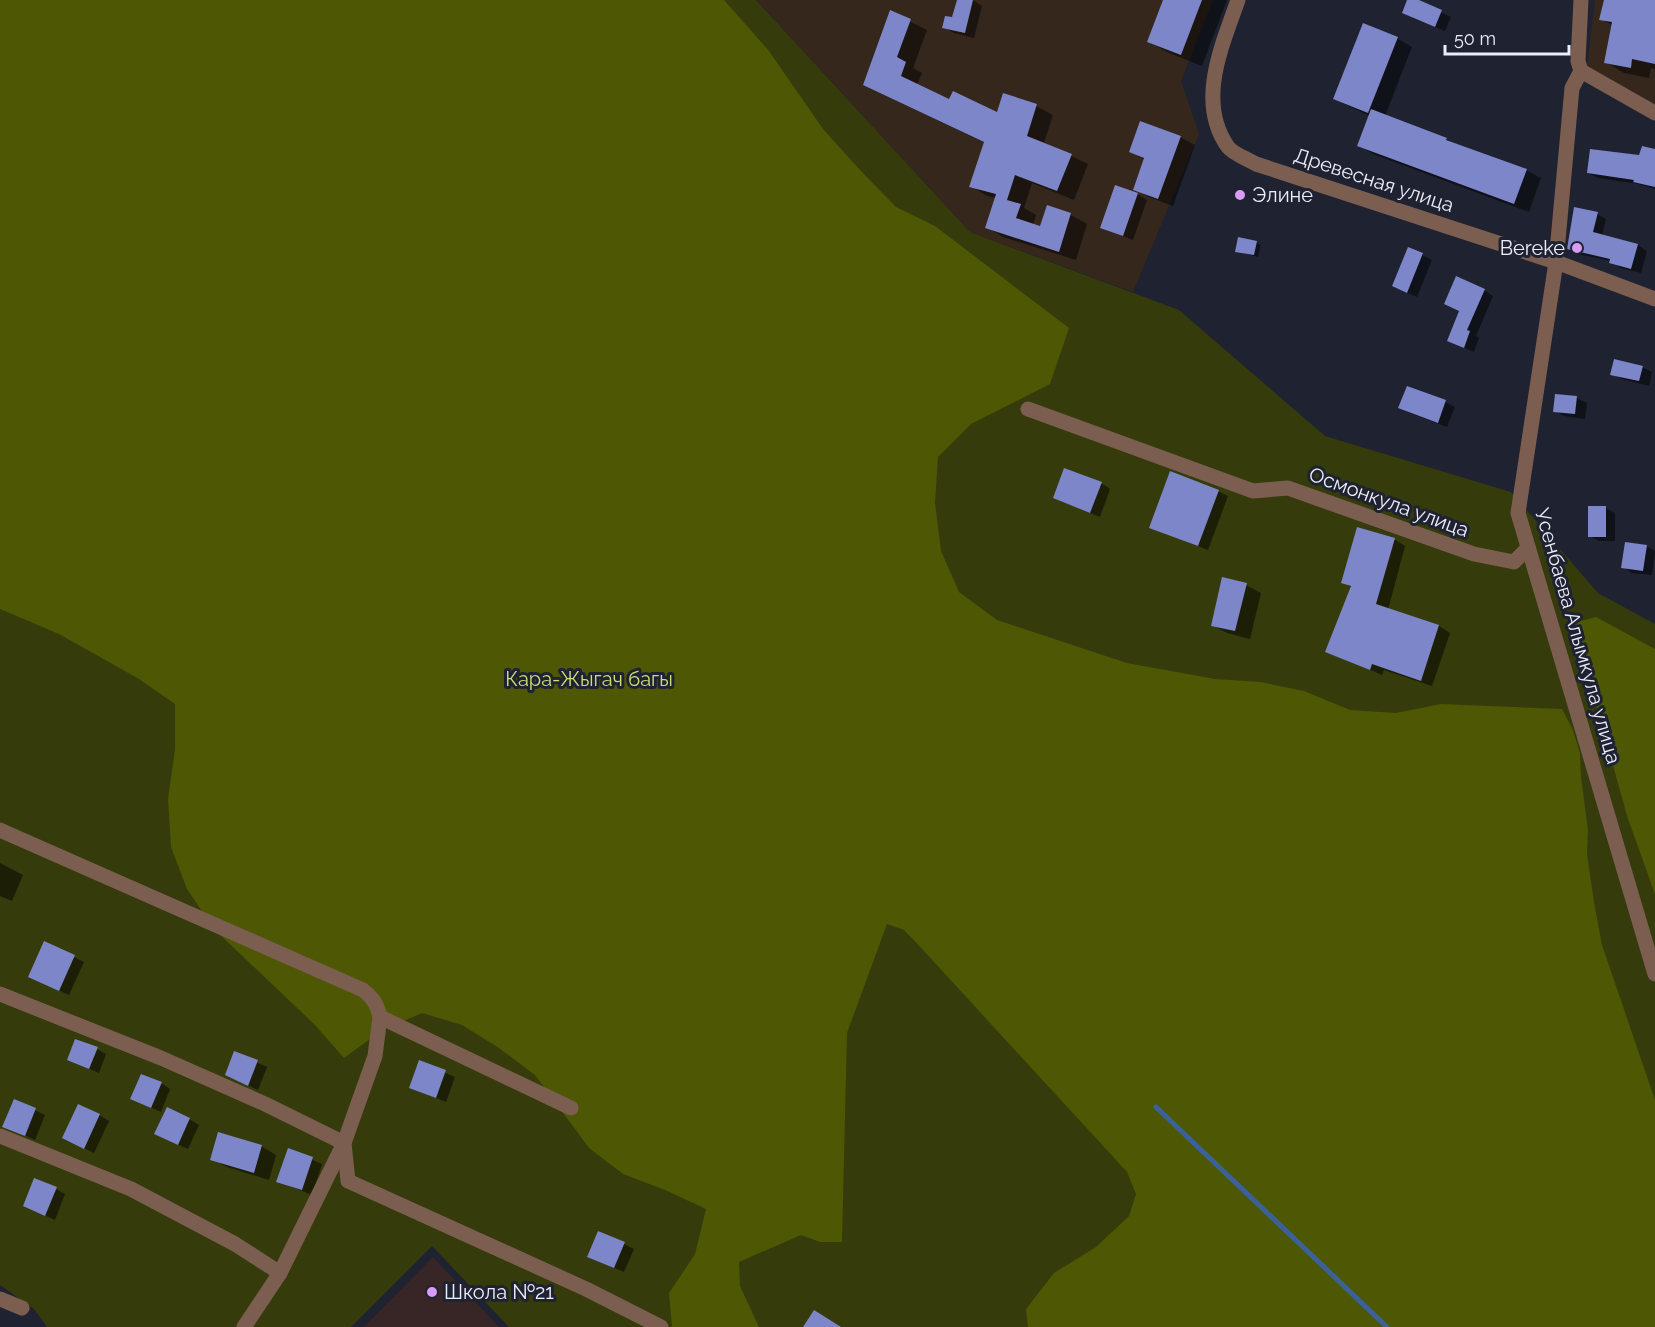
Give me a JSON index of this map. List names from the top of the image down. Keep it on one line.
{"streets":{"street":["Древесная улица","Осмонкула улица","Усенбаева Алымкула улица"]},"crossings":[["Древесная улица","Усенбаева Алымкула улица"],["Осмонкула улица","Усенбаева Алымкула улица"]],"parks":["Кара-Жыгач багы"],"places":["Элине","Bereke","Школа №21"],"scale_bar":"50 m"}
